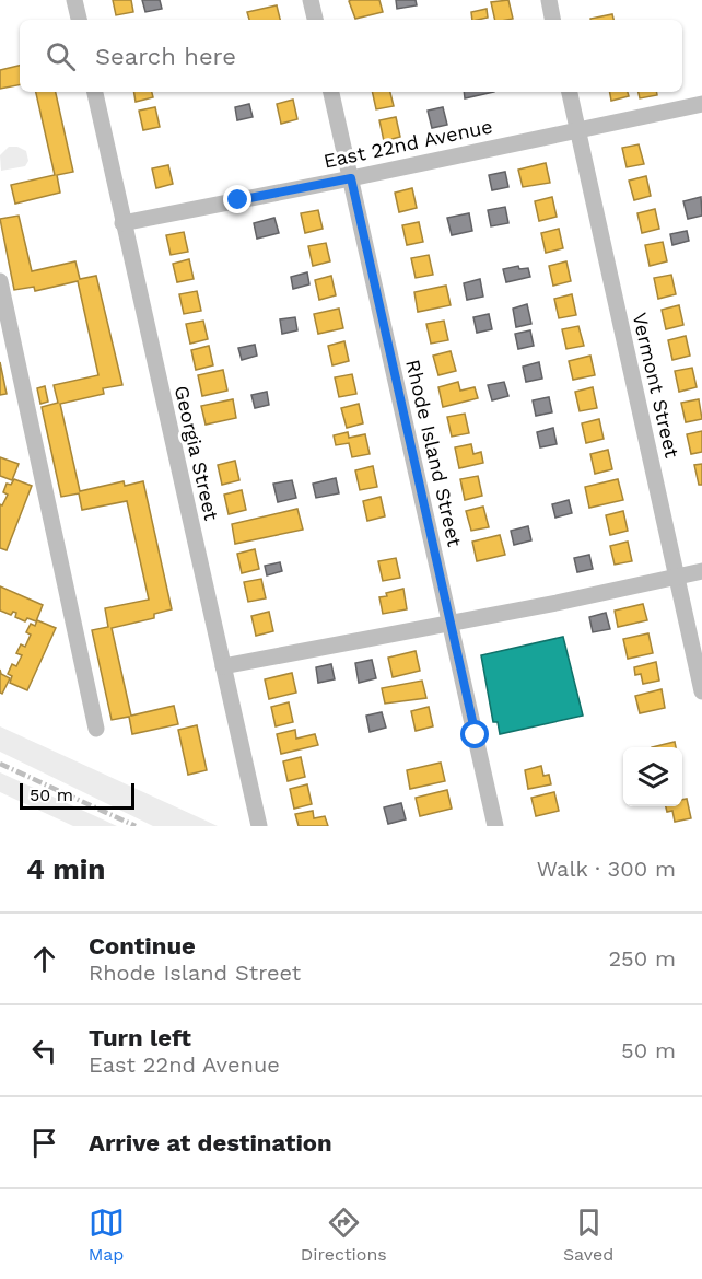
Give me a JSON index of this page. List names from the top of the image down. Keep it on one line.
{"streets":{"street":["East 22nd Avenue","Vermont Street","Georgia Street","Rhode Island Street"]},"crossings":[["East 22nd Avenue","Vermont Street"],["East 22nd Avenue","Georgia Street"],["East 22nd Avenue","Rhode Island Street"]],"scale_bar":"50 m","page":{"search":"Search here","scale":"50 m","heading":["4 min","Walk · 300 m"],"list":[["Continue","Rhode Island Street","250 m"],["Turn left","East 22nd Avenue","50 m"],"Arrive at destination"],"nav":["Map","Directions","Saved"]}}
